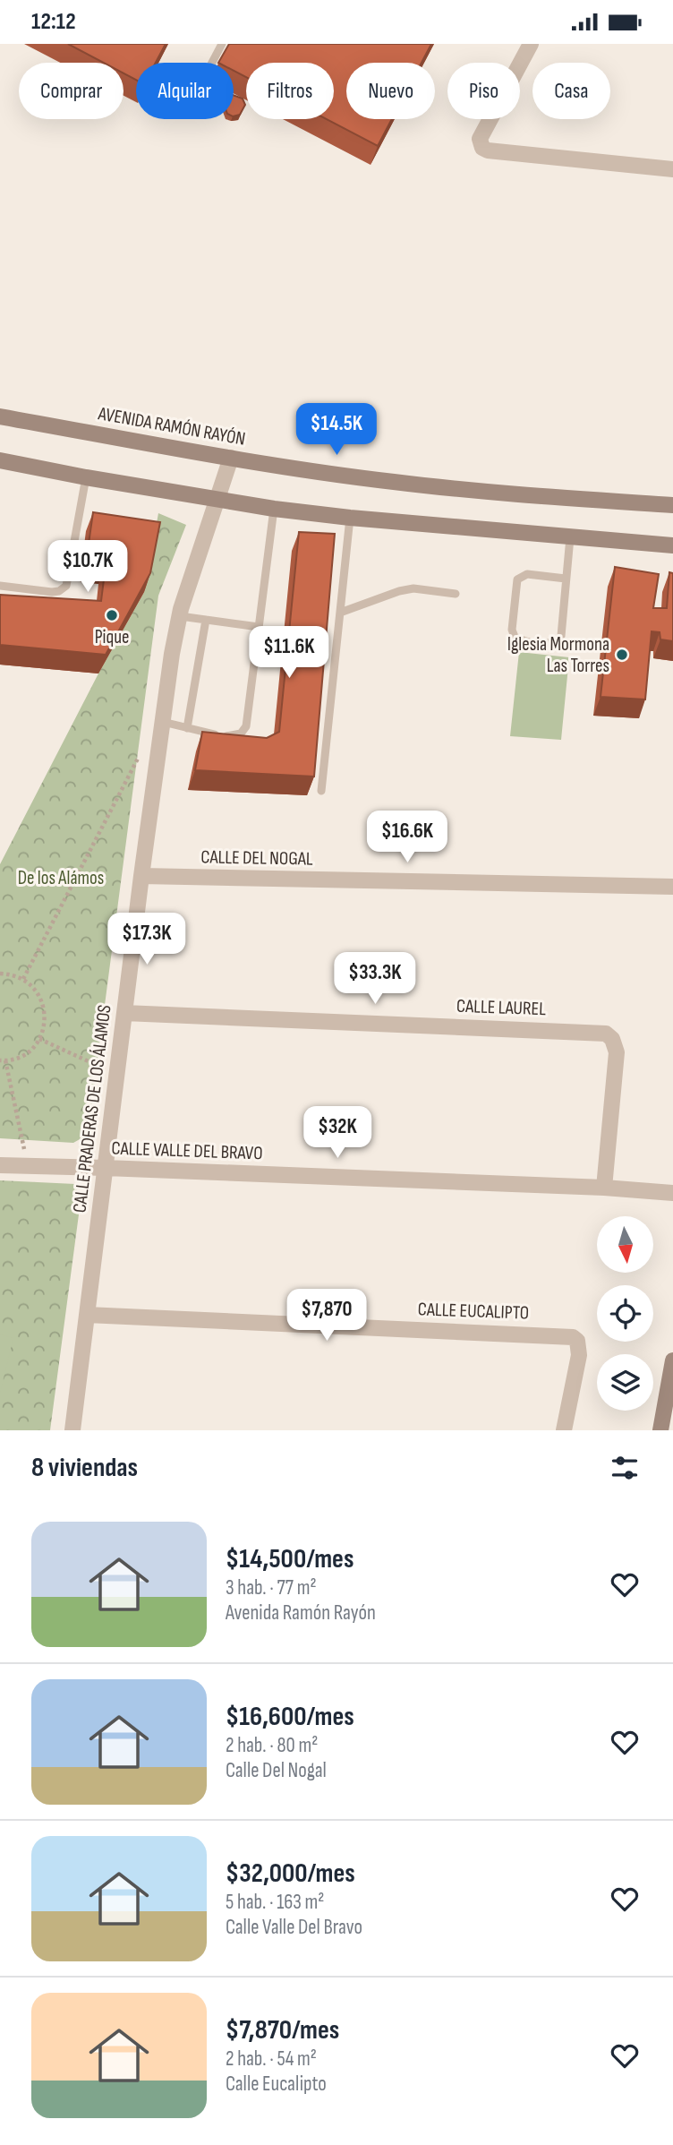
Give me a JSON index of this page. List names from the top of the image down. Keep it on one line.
{"streets":{"main road":["AVENIDA RAMÓN RAYÓN"],"street":["CALLE DEL NOGAL","CALLE LAUREL","CALLE PRADERAS DE LOS ÁLAMOS","CALLE VALLE DEL BRAVO","CALLE EUCALIPTO"]},"crossings":[["AVENIDA RAMÓN RAYÓN","CALLE PRADERAS DE LOS ÁLAMOS"],["CALLE DEL NOGAL","CALLE PRADERAS DE LOS ÁLAMOS"],["CALLE LAUREL","CALLE PRADERAS DE LOS ÁLAMOS"],["CALLE LAUREL","CALLE VALLE DEL BRAVO"],["CALLE PRADERAS DE LOS ÁLAMOS","CALLE VALLE DEL BRAVO"],["CALLE PRADERAS DE LOS ÁLAMOS","CALLE EUCALIPTO"]],"parks":["De los Alámos"],"places":["Pique","Iglesia Mormona Las Torres"],"north":"bottom","page":{"status":"12:12","chip":["Comprar","Alquilar","Filtros","Nuevo","Piso","Casa"],"price":["$14.5K","$10.7K","$11.6K","$16.6K","$17.3K","$33.3K","$32K","$7,870"],"heading":"8 viviendas","list":[{"name":"$14,500/mes","note":"3 hab. · 77 m² · Avenida Ramón Rayón"},{"name":"$16,600/mes","note":"2 hab. · 80 m² · Calle Del Nogal"},{"name":"$32,000/mes","note":"5 hab. · 163 m² · Calle Valle Del Bravo"},{"name":"$7,870/mes","note":"2 hab. · 54 m² · Calle Eucalipto"}]}}
